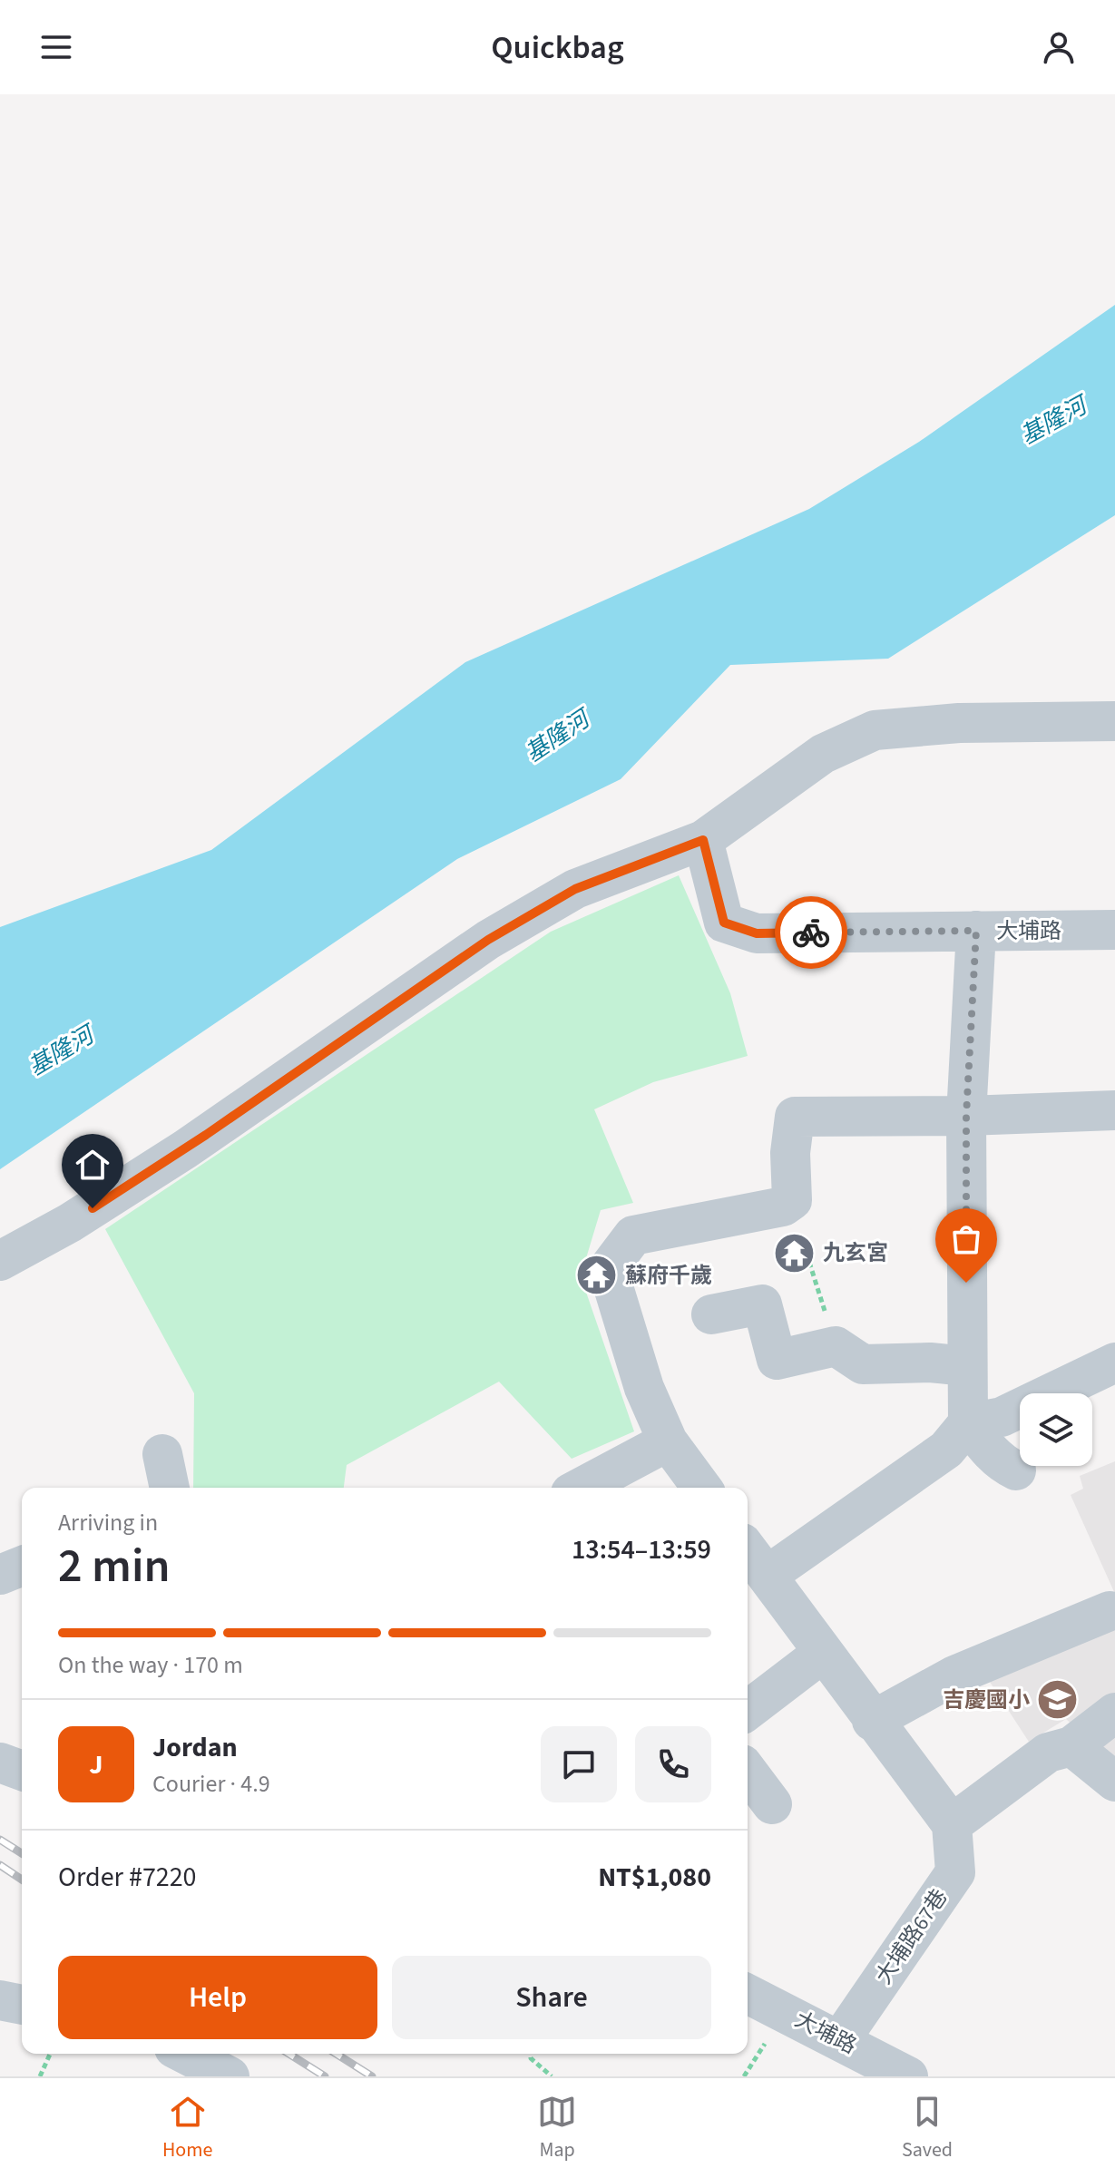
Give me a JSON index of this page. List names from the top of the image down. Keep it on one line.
{"streets":{"street":["大埔路","大埔路67巷"]},"crossings":[["大埔路","大埔路67巷"]],"water":["基隆河"],"places":{"temple":["九玄宮","蘇府千歲"],"school or university":["吉慶國小"]},"page":{"header":"Quickbag","heading":["2 min","Arriving in","13:54–13:59"],"panel":["Jordan","Courier · 4.9","Order #7220","NT$1,080"],"bar":"On the way · 170 m","round":"J","buttons":["Help","Share"],"tabs":["Home","Map","Saved"]}}
